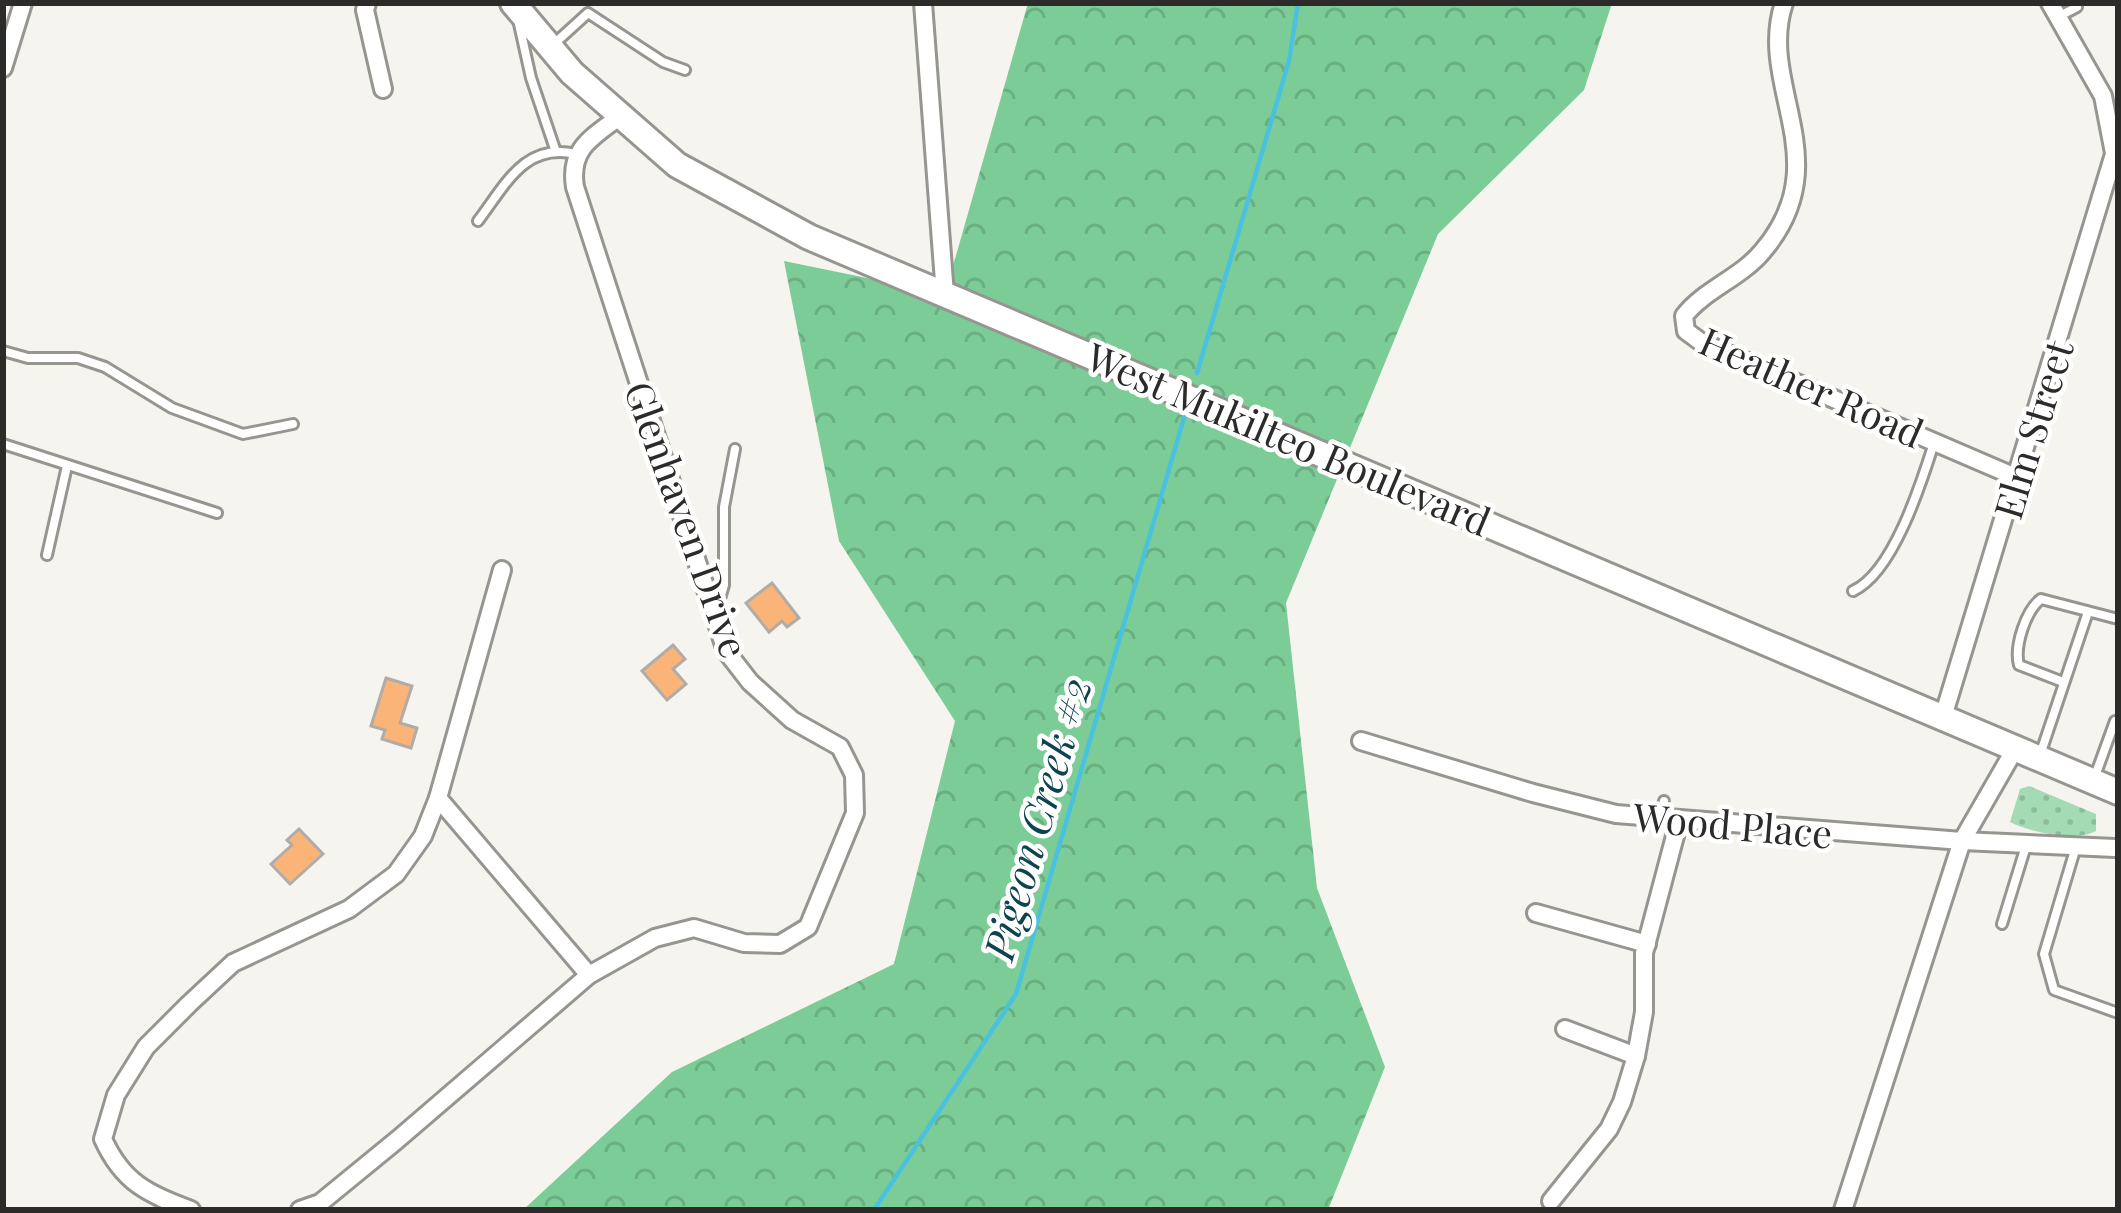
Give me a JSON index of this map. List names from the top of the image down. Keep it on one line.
{"streets":{"main road":["West Mukilteo Boulevard"],"street":["Heather Road","Elm Street","Glenhaven Drive","Wood Place"]},"crossings":[["Heather Road","Elm Street"],["Elm Street","West Mukilteo Boulevard"]],"water":["Pigeon Creek #2"]}
